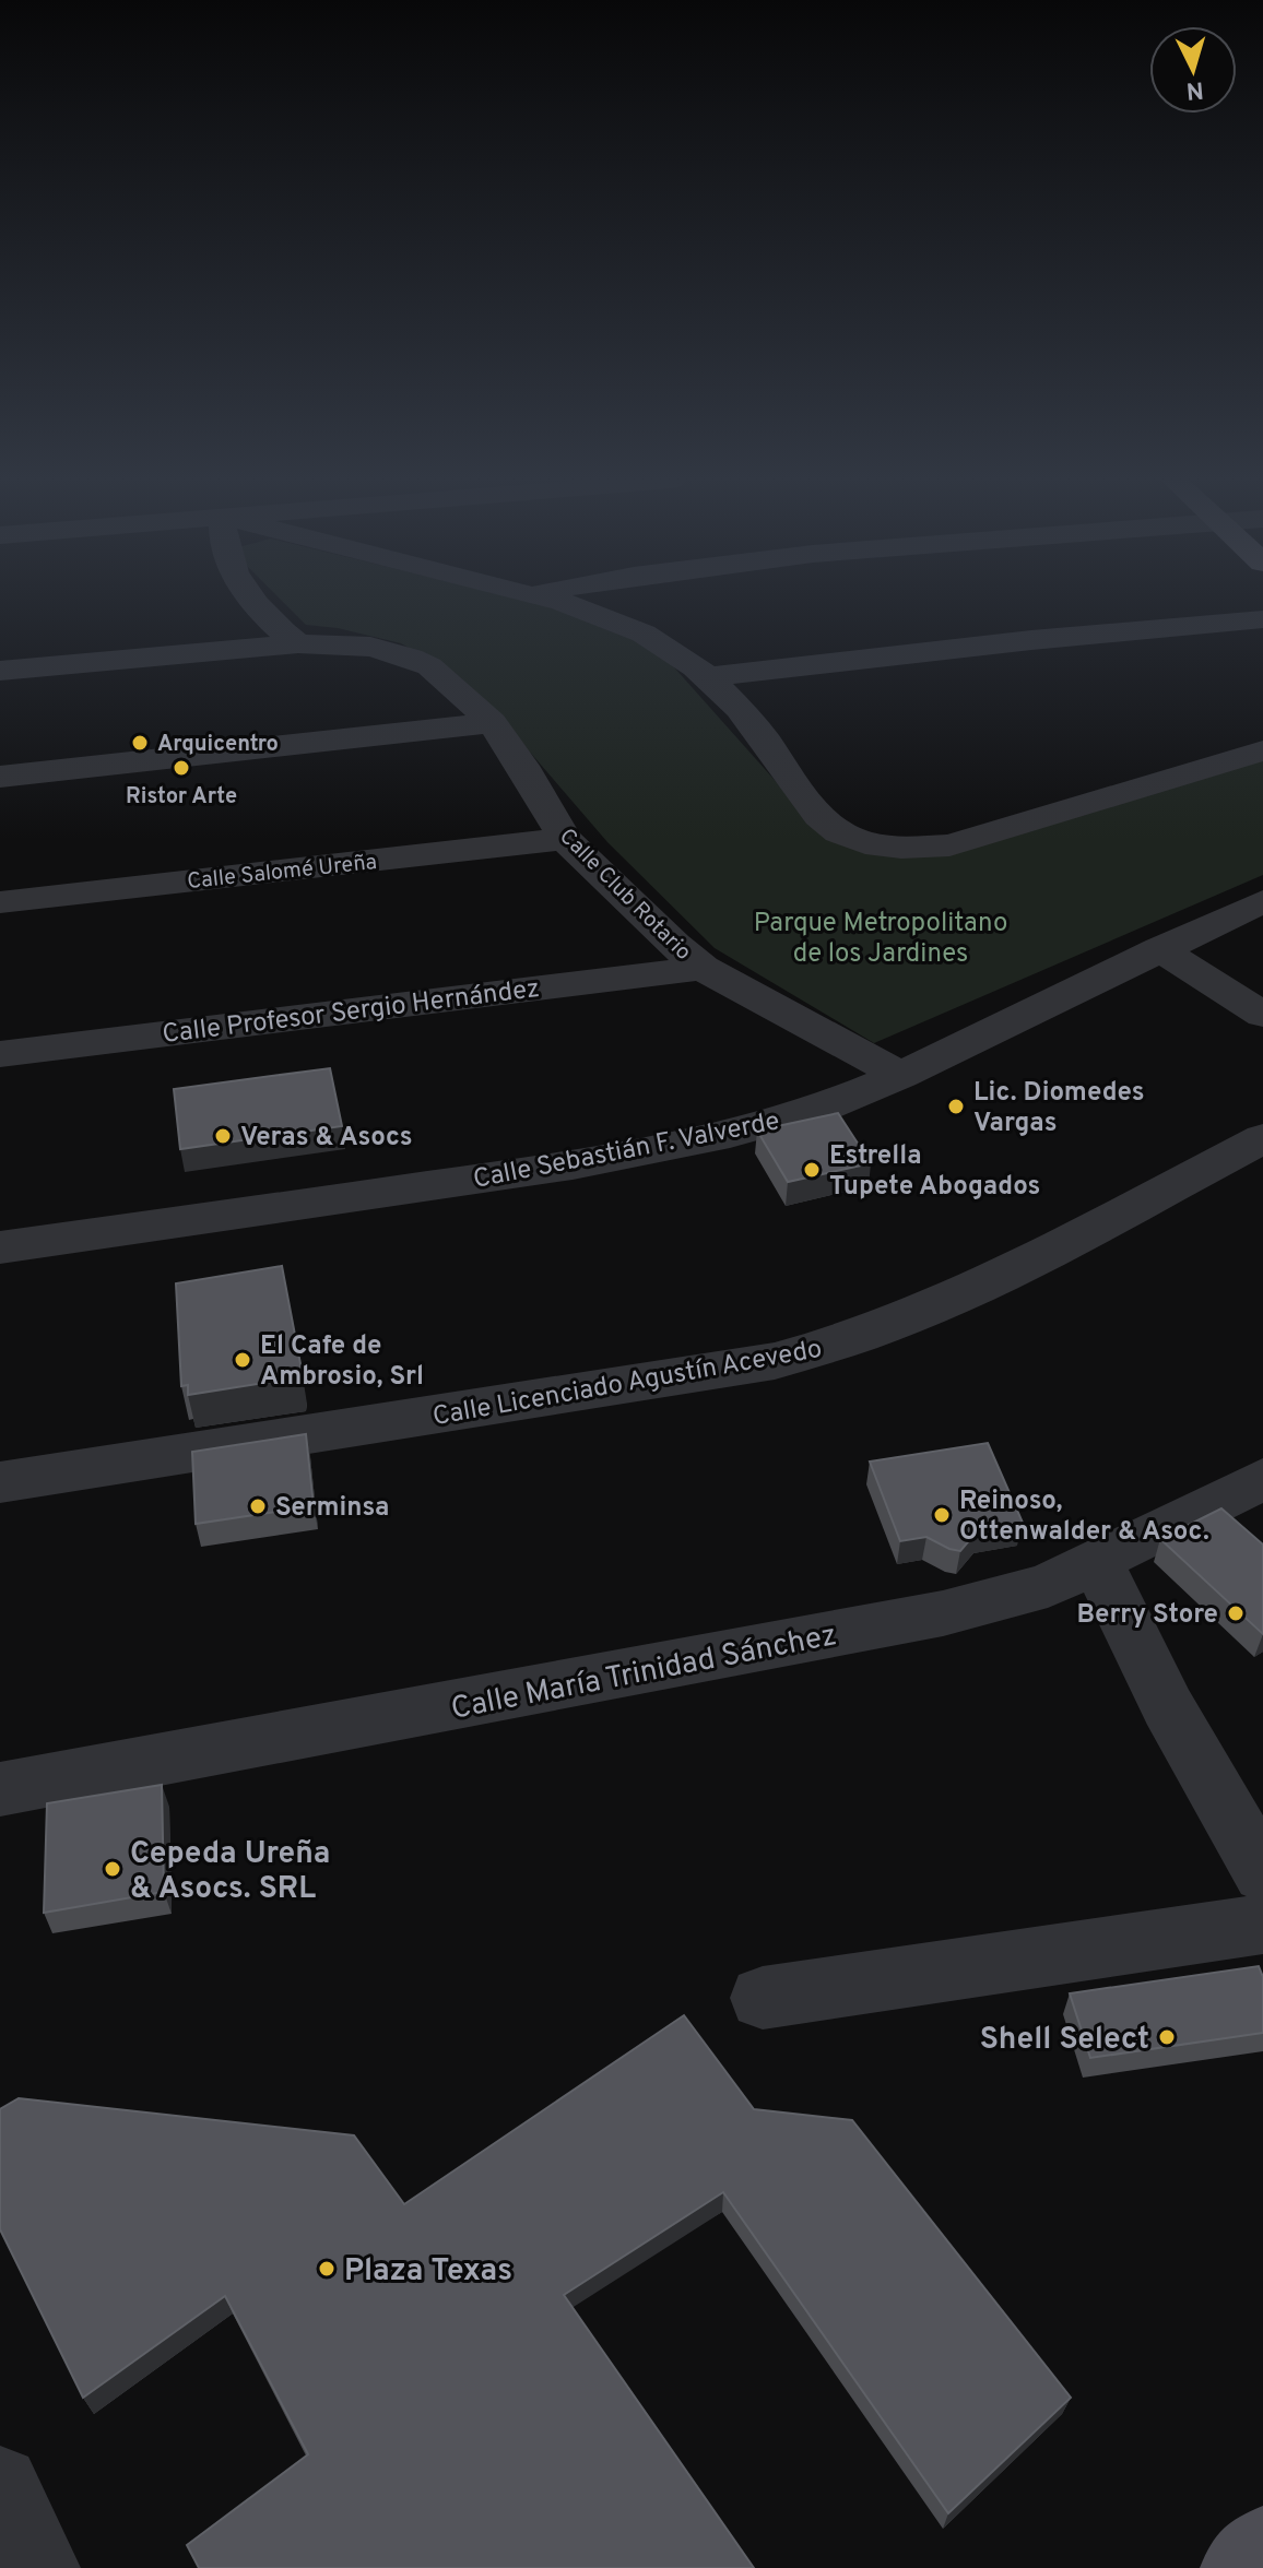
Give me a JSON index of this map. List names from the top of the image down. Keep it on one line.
{"streets":{"street":["Calle Salomé Ureña","Calle Club Rotario","Calle Profesor Sergio Hernández","Calle Sebastián F. Valverde","Calle Licenciado Agustín Acevedo","Calle María Trinidad Sánchez"]},"crossings":[["Calle Salomé Ureña","Calle Club Rotario"],["Calle Club Rotario","Calle Profesor Sergio Hernández"],["Calle Club Rotario","Calle Sebastián F. Valverde"]],"parks":["Parque Metropolitano de los Jardines"],"places":["Arquicentro","Ristor Arte","Lic. Diomedes Vargas","Veras & Asocs","Estrella Tupete Abogados","El Cafe de Ambrosio, Srl","Serminsa","Reinoso, Ottenwalder & Asoc.","Berry Store","Cepeda Ureña & Asocs. SRL","Shell Select","Plaza Texas"],"north":"bottom"}
